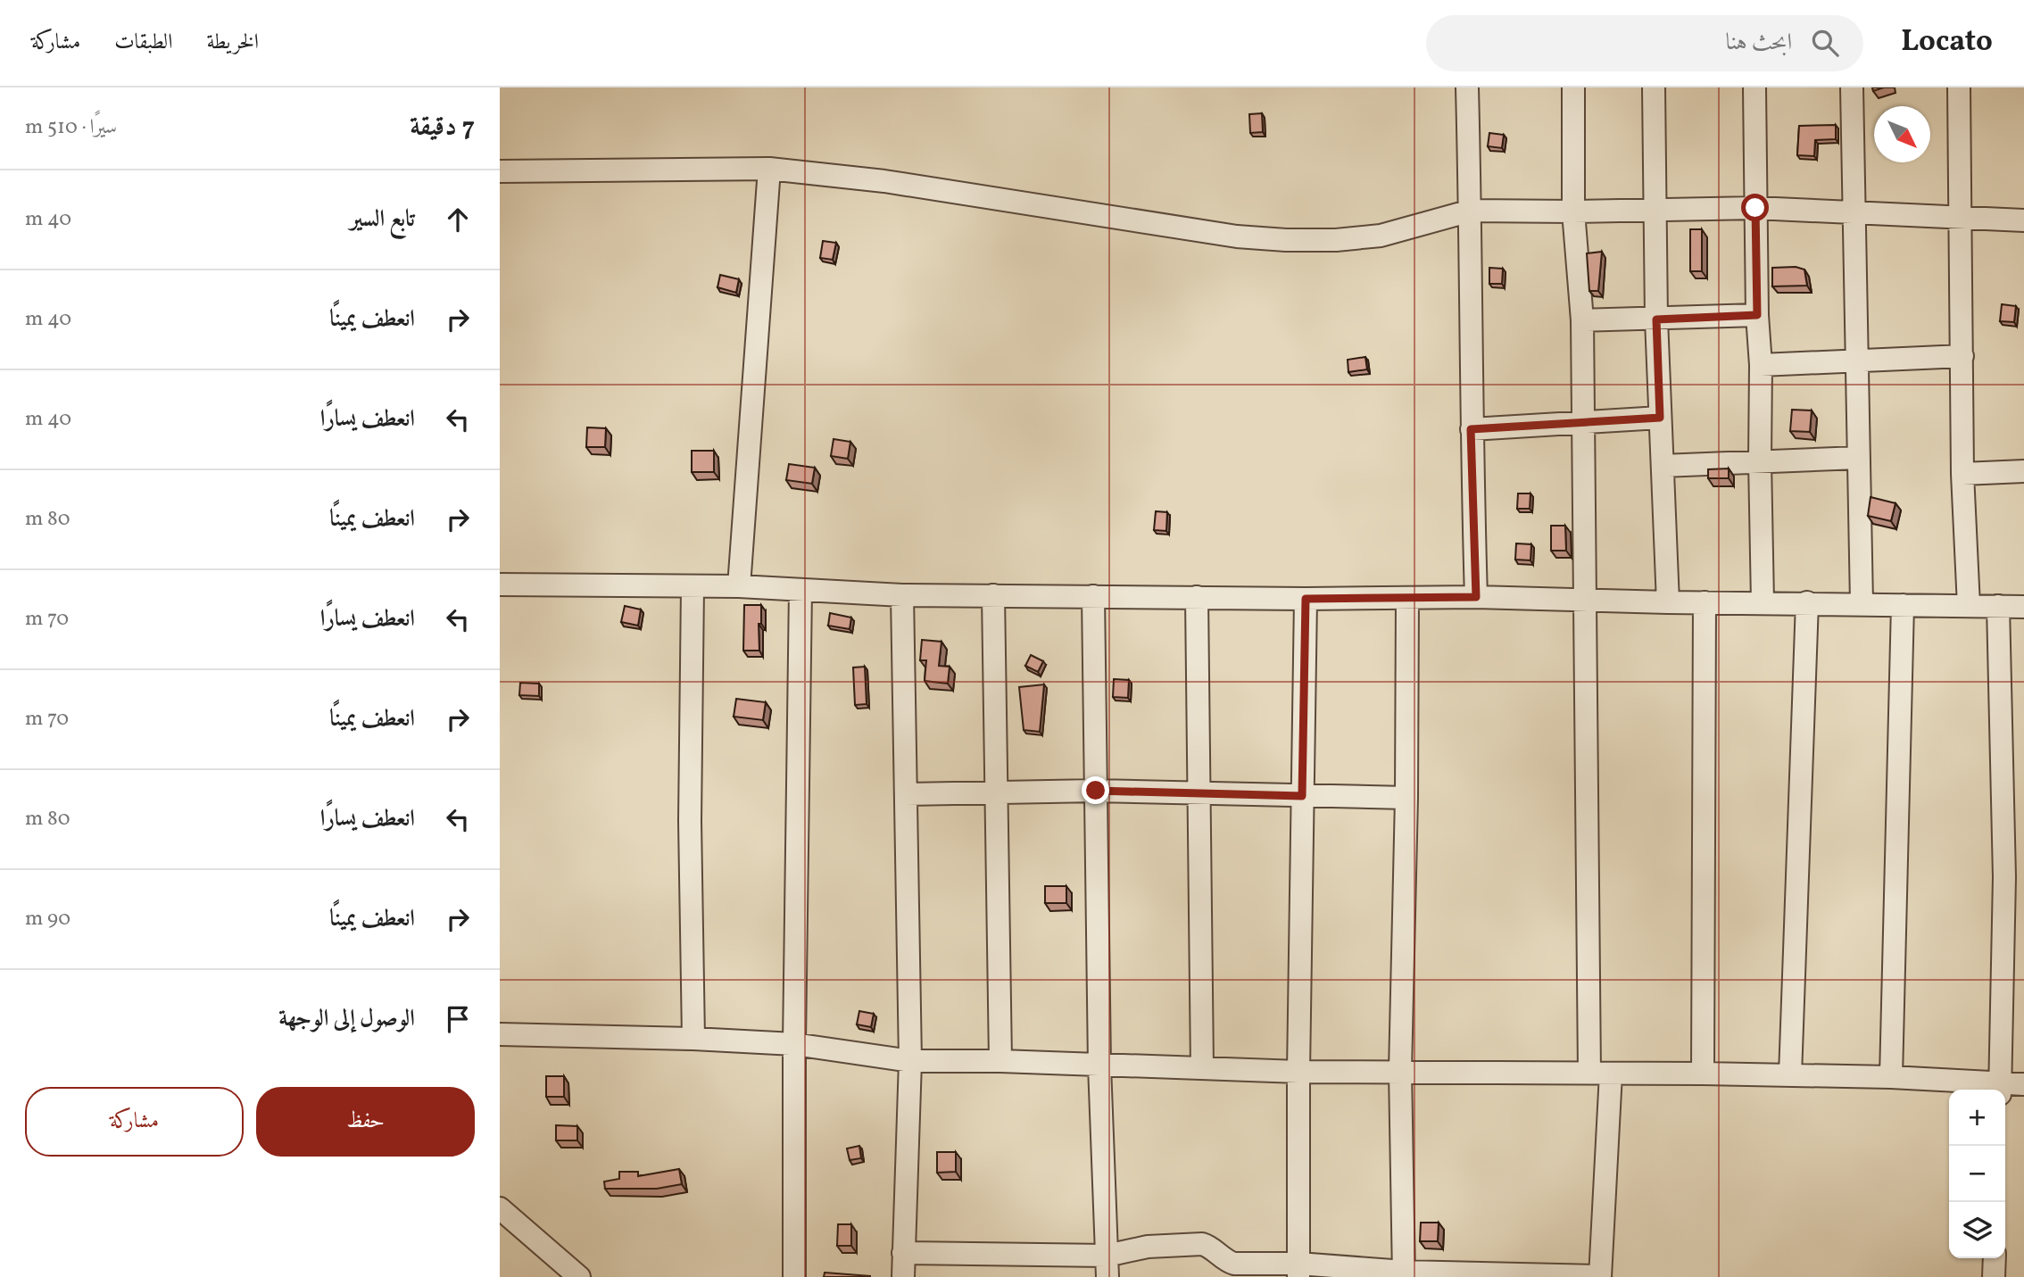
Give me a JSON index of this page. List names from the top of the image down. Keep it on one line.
{"north":"bottom right","page":{"header":"Locato","search":"ابحث هنا","nav":["الخريطة","الطبقات","مشاركة"],"heading":["7 دقيقة","سيرًا · 510 m"],"list":[["تابع السير","40 m"],["انعطف يمينًا","40 m"],["انعطف يسارًا","40 m"],["انعطف يمينًا","80 m"],["انعطف يسارًا","70 m"],["انعطف يمينًا","70 m"],["انعطف يسارًا","80 m"],["انعطف يمينًا","90 m"],"الوصول إلى الوجهة"],"buttons":["حفظ","مشاركة"],"map_buttons":["+","−"]}}
